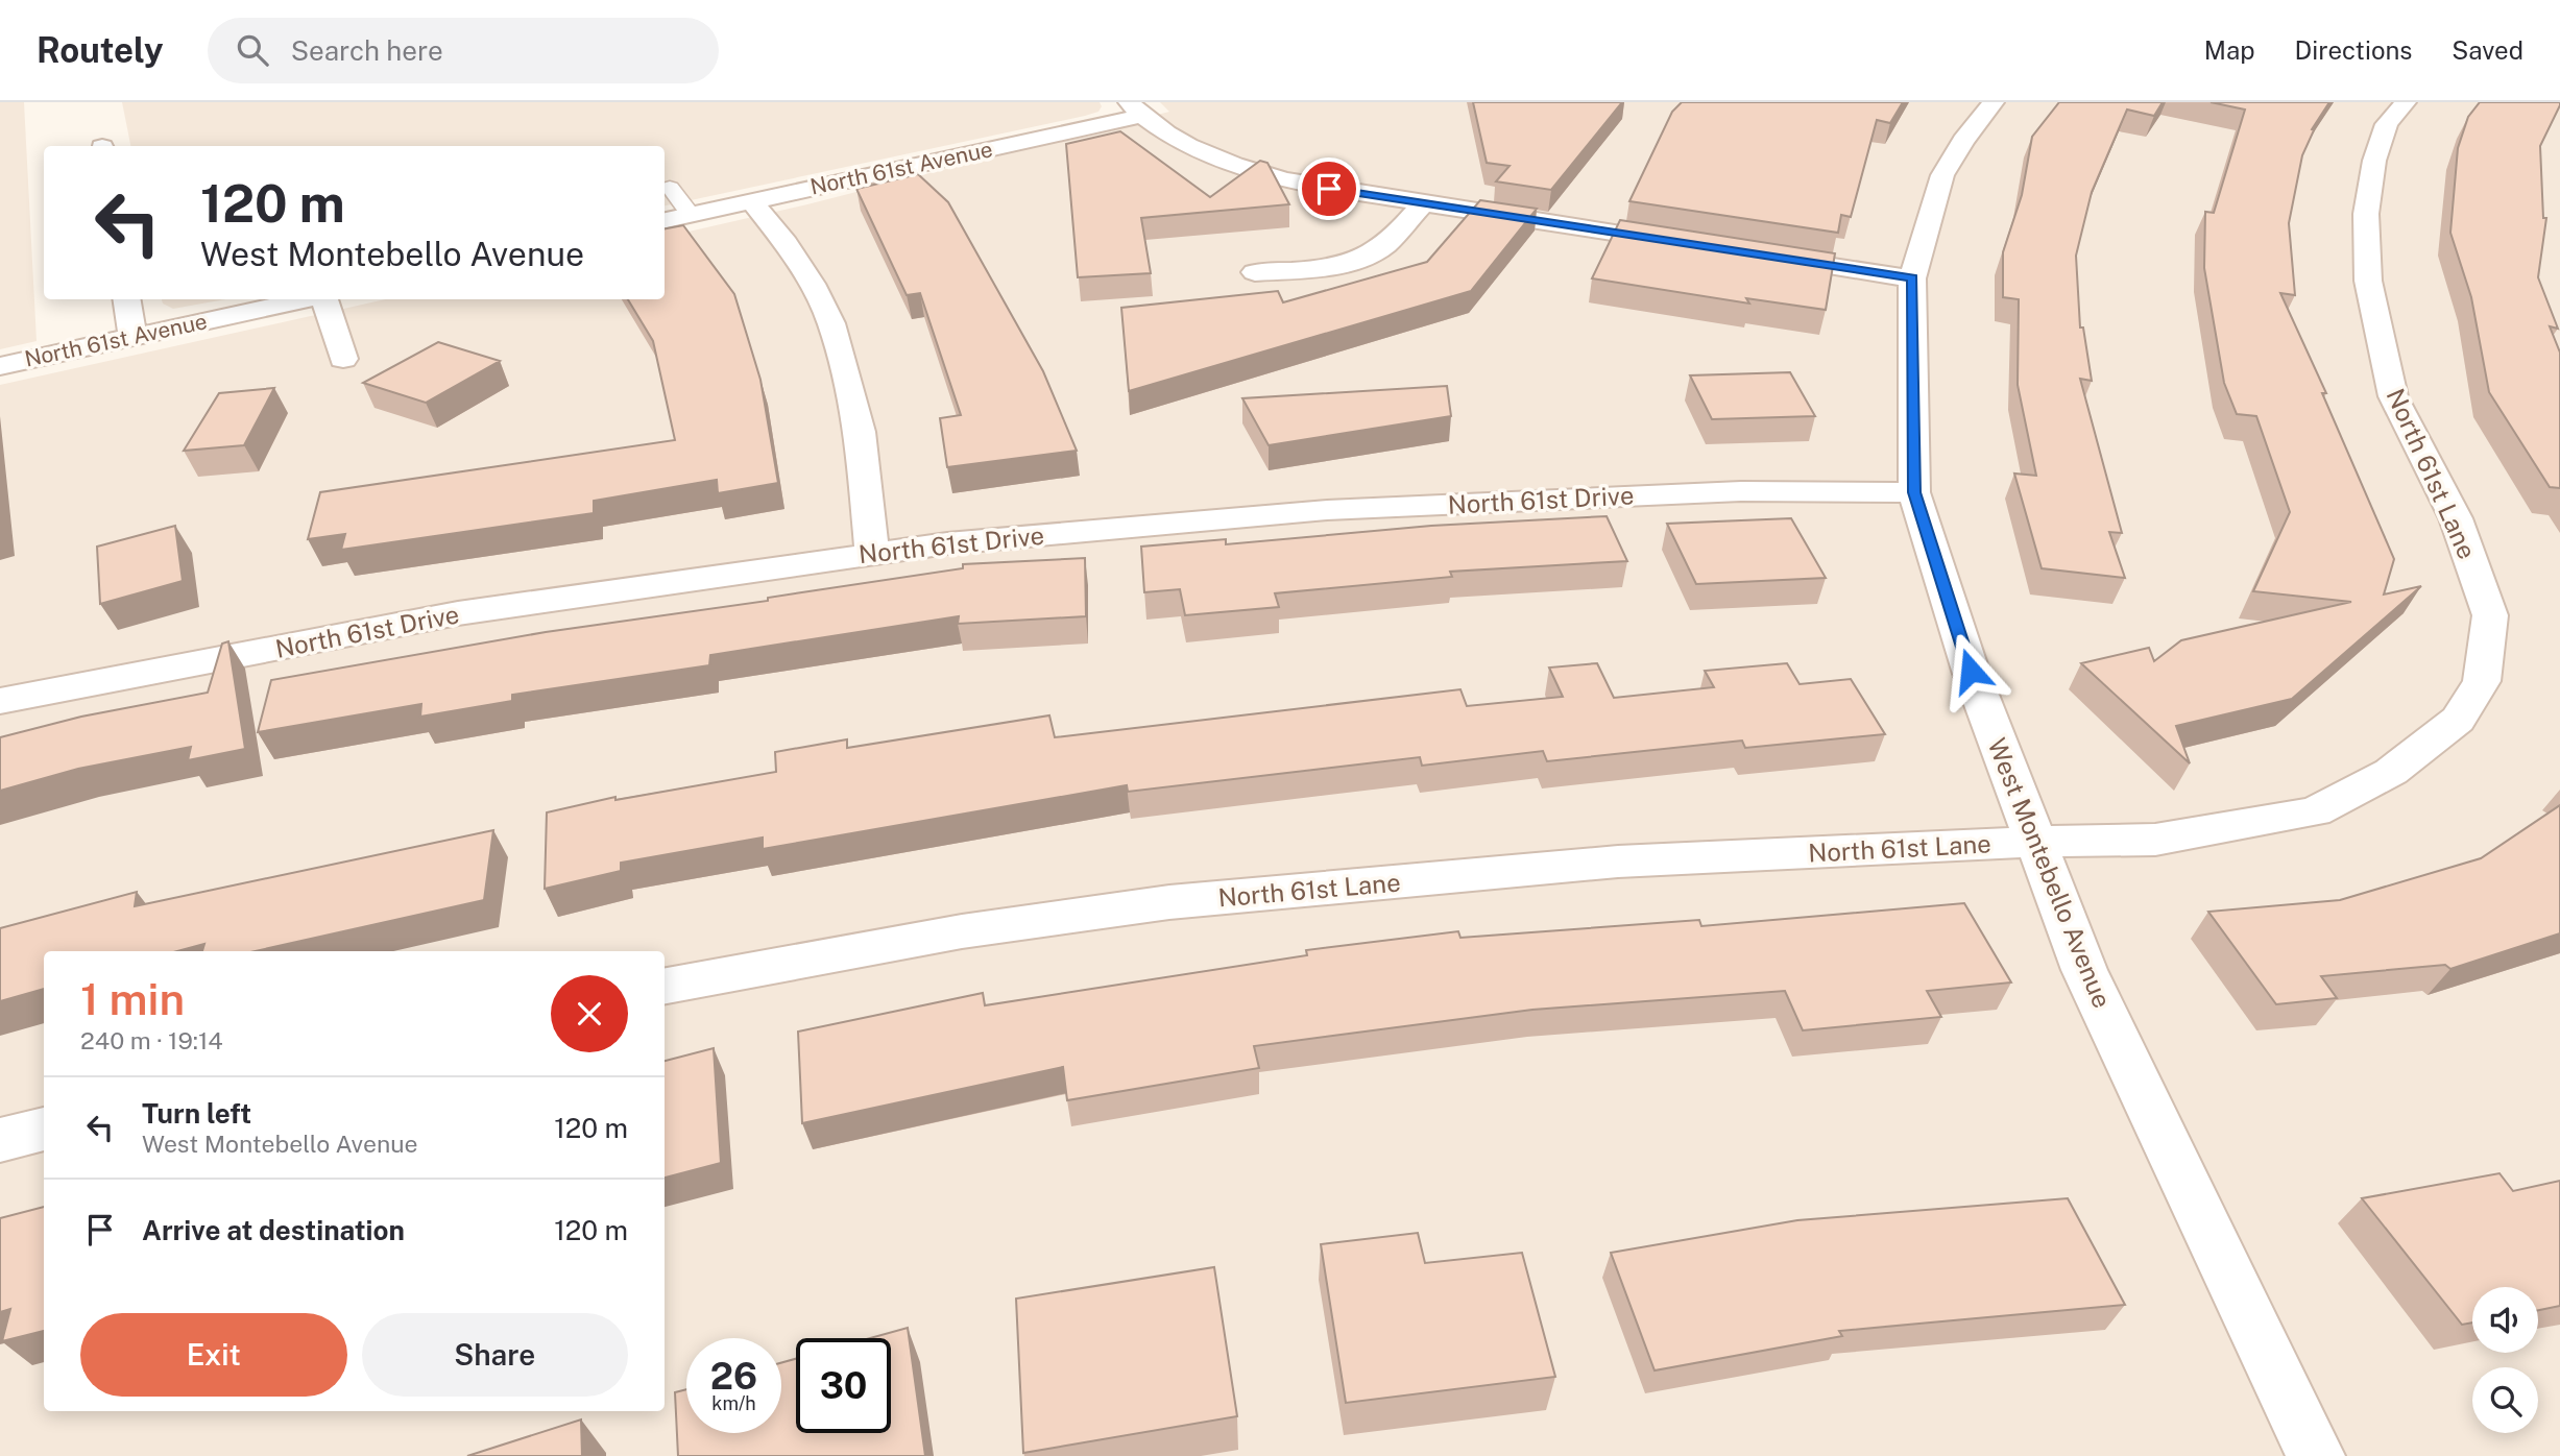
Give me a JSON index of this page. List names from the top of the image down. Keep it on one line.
{"streets":{"street":["North 61st Avenue","North 61st Lane","North 61st Drive","West Montebello Avenue"]},"crossings":[["North 61st Lane","West Montebello Avenue"],["North 61st Drive","West Montebello Avenue"]],"page":{"header":"Routely","search":"Search here","nav":["Map","Directions","Saved"],"turn":["120 m","West Montebello Avenue"],"heading":["1 min","240 m · 19:14"],"list":[{"name":"Turn left","note":"West Montebello Avenue","value":"120 m"},{"name":"Arrive at destination","value":"120 m"}],"buttons":["Exit","Share"],"speed":"26 km/h","limit":"30"}}
